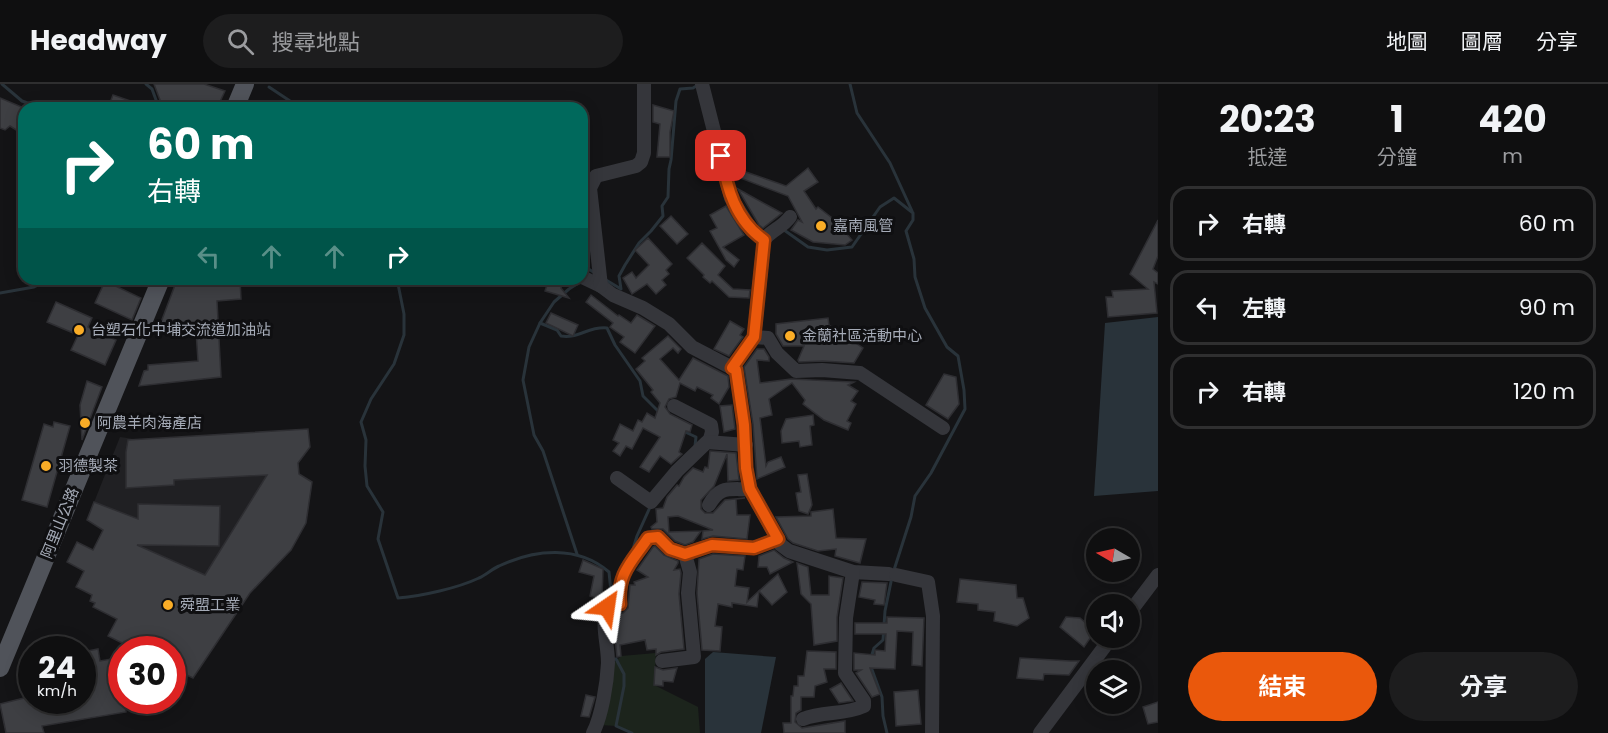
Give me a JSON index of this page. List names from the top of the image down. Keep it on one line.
{"streets":{"main road":["阿里山公路"]},"places":["嘉南風管","台塑石化中埔交流道加油站","金蘭社區活動中心","阿農羊肉海產店","羽德製茶","舜盟工業"],"north":"left","page":{"header":"Headway","search":"搜尋地點","nav":["地圖","圖層","分享"],"eta":["20:23","抵達","1","分鐘","420","m"],"turn":["60 m","右轉"],"list":[{"name":"右轉","value":"60 m"},{"name":"左轉","value":"90 m"},{"name":"右轉","value":"120 m"}],"speed":"24 km/h","limit":"30","buttons":["結束","分享"]}}
